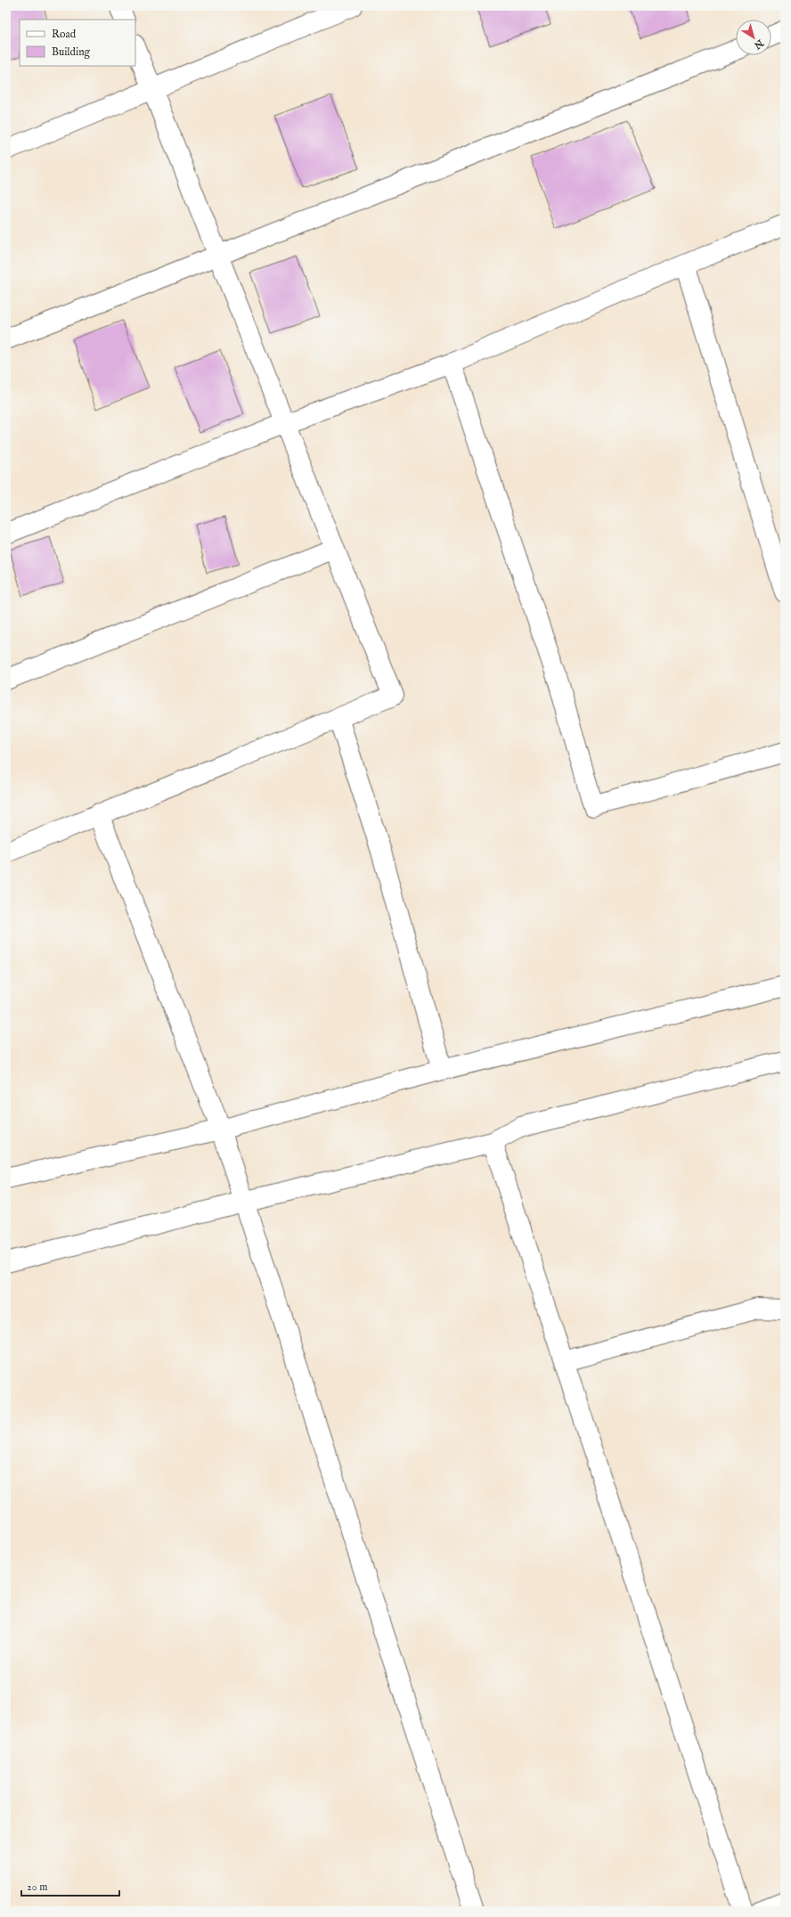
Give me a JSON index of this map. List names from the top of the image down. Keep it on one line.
{"legend":["Road","Building"],"scale_bar":"20 m","north":"bottom right"}
